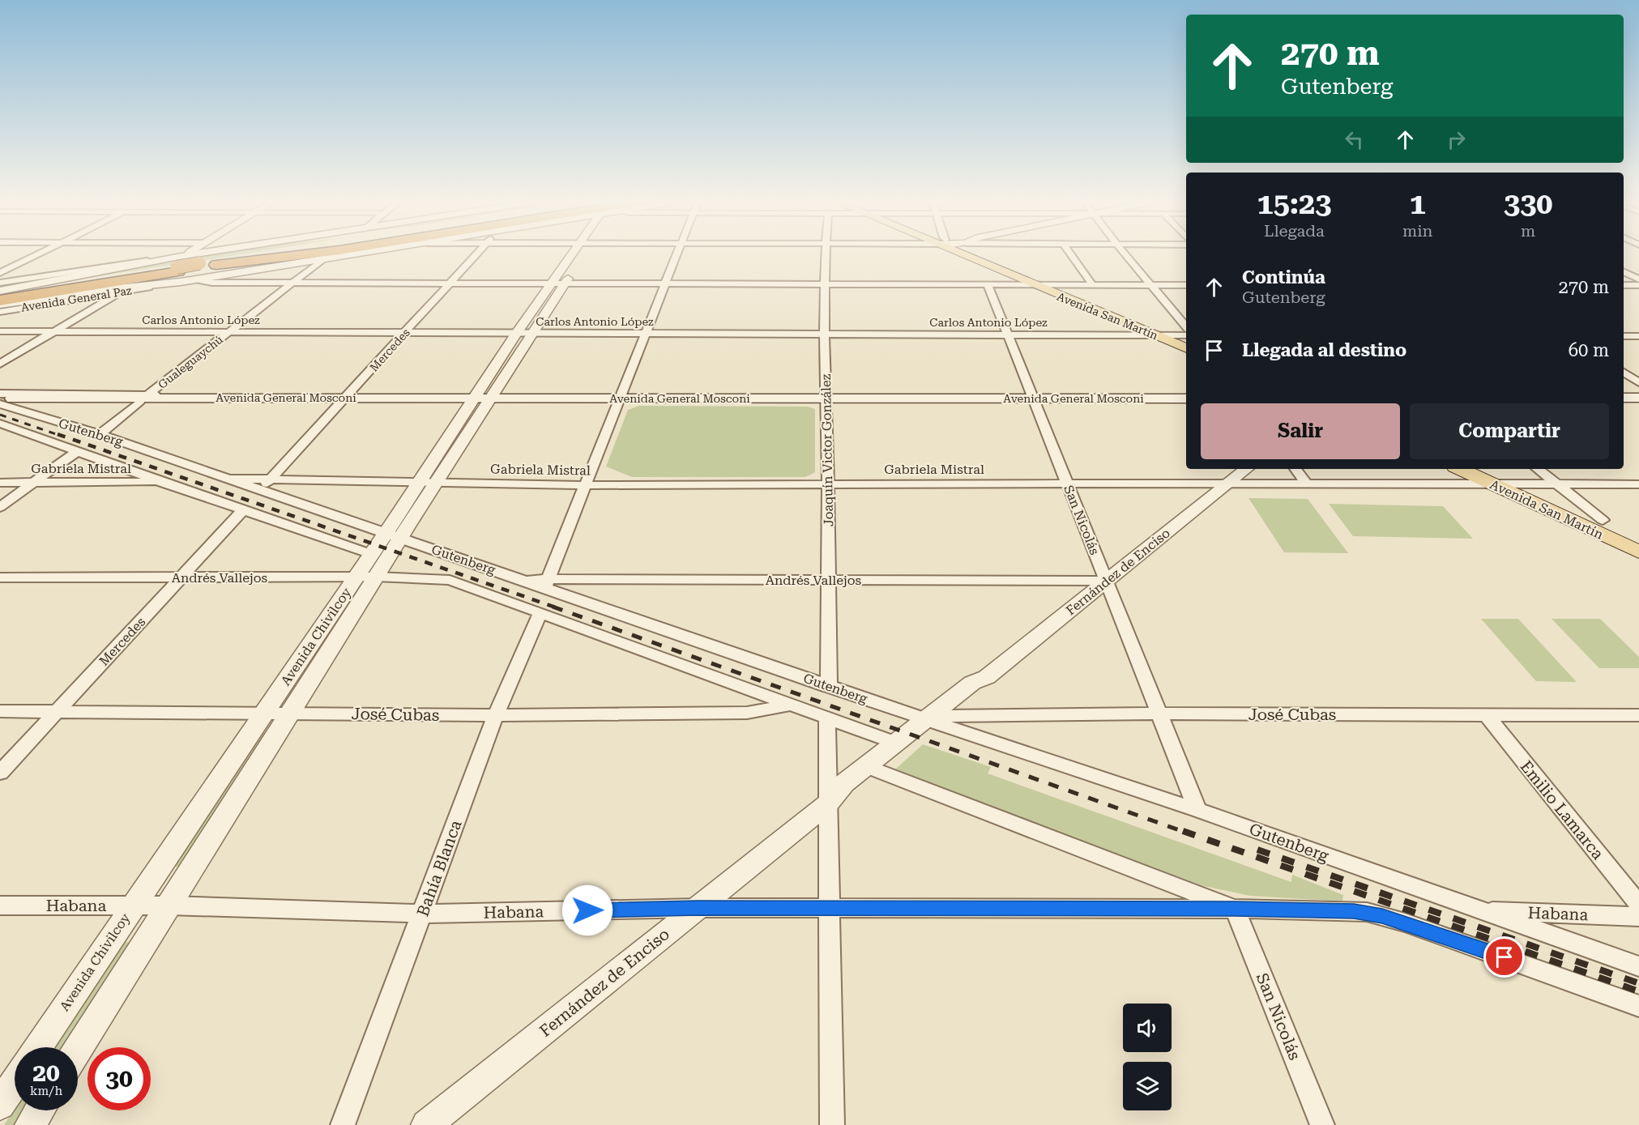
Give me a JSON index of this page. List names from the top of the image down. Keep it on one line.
{"streets":{"highway":["Avenida General Paz"],"main road":["Avenida San Martín","Avenida General Mosconi"],"street":["Carlos Antonio López","Mercedes","Gualeguaychú","Gutenberg","Joaquín Victor González","Gabriela Mistral","San Nicolás","Fernández de Enciso","Andrés Vallejos","Avenida Chivilcoy","José Cubas","Emilio Lamarca","Bahía Blanca","Habana"]},"crossings":[["Avenida General Paz","Gualeguaychú"],["Avenida San Martín","Carlos Antonio López"],["Avenida San Martín","Gabriela Mistral"],["Carlos Antonio López","Mercedes"],["Carlos Antonio López","Gualeguaychú"],["Carlos Antonio López","Joaquín Victor González"],["Carlos Antonio López","San Nicolás"],["Carlos Antonio López","Avenida Chivilcoy"],["Mercedes","Avenida General Mosconi"],["Mercedes","Gutenberg"],["Mercedes","Gabriela Mistral"],["Mercedes","Andrés Vallejos"],["Mercedes","José Cubas"],["Gualeguaychú","Avenida General Mosconi"],["Avenida General Mosconi","Gutenberg"],["Avenida General Mosconi","Joaquín Victor González"],["Avenida General Mosconi","San Nicolás"],["Avenida General Mosconi","Avenida Chivilcoy"],["Gutenberg","Joaquín Victor González"],["Gutenberg","Gabriela Mistral"],["Gutenberg","San Nicolás"],["Gutenberg","Fernández de Enciso"],["Gutenberg","Andrés Vallejos"],["Gutenberg","Avenida Chivilcoy"],["Gutenberg","José Cubas"],["Gutenberg","Bahía Blanca"],["Gutenberg","Habana"],["Joaquín Victor González","Gabriela Mistral"],["Joaquín Victor González","Andrés Vallejos"],["Gabriela Mistral","San Nicolás"],["Gabriela Mistral","Fernández de Enciso"],["Gabriela Mistral","Avenida Chivilcoy"],["San Nicolás","Fernández de Enciso"],["San Nicolás","Andrés Vallejos"],["San Nicolás","José Cubas"],["San Nicolás","Habana"],["Fernández de Enciso","Andrés Vallejos"],["Fernández de Enciso","José Cubas"],["Fernández de Enciso","Habana"],["Andrés Vallejos","Avenida Chivilcoy"],["Avenida Chivilcoy","José Cubas"],["Avenida Chivilcoy","Habana"],["José Cubas","Emilio Lamarca"],["José Cubas","Bahía Blanca"],["Bahía Blanca","Habana"]],"page":{"turn":["270 m","Gutenberg"],"eta":["15:23","Llegada","1","min","330","m"],"list":[{"name":"Continúa","note":"Gutenberg","value":"270 m"},{"name":"Llegada al destino","value":"60 m"}],"buttons":["Salir","Compartir"],"speed":"20 km/h","limit":"30"}}
